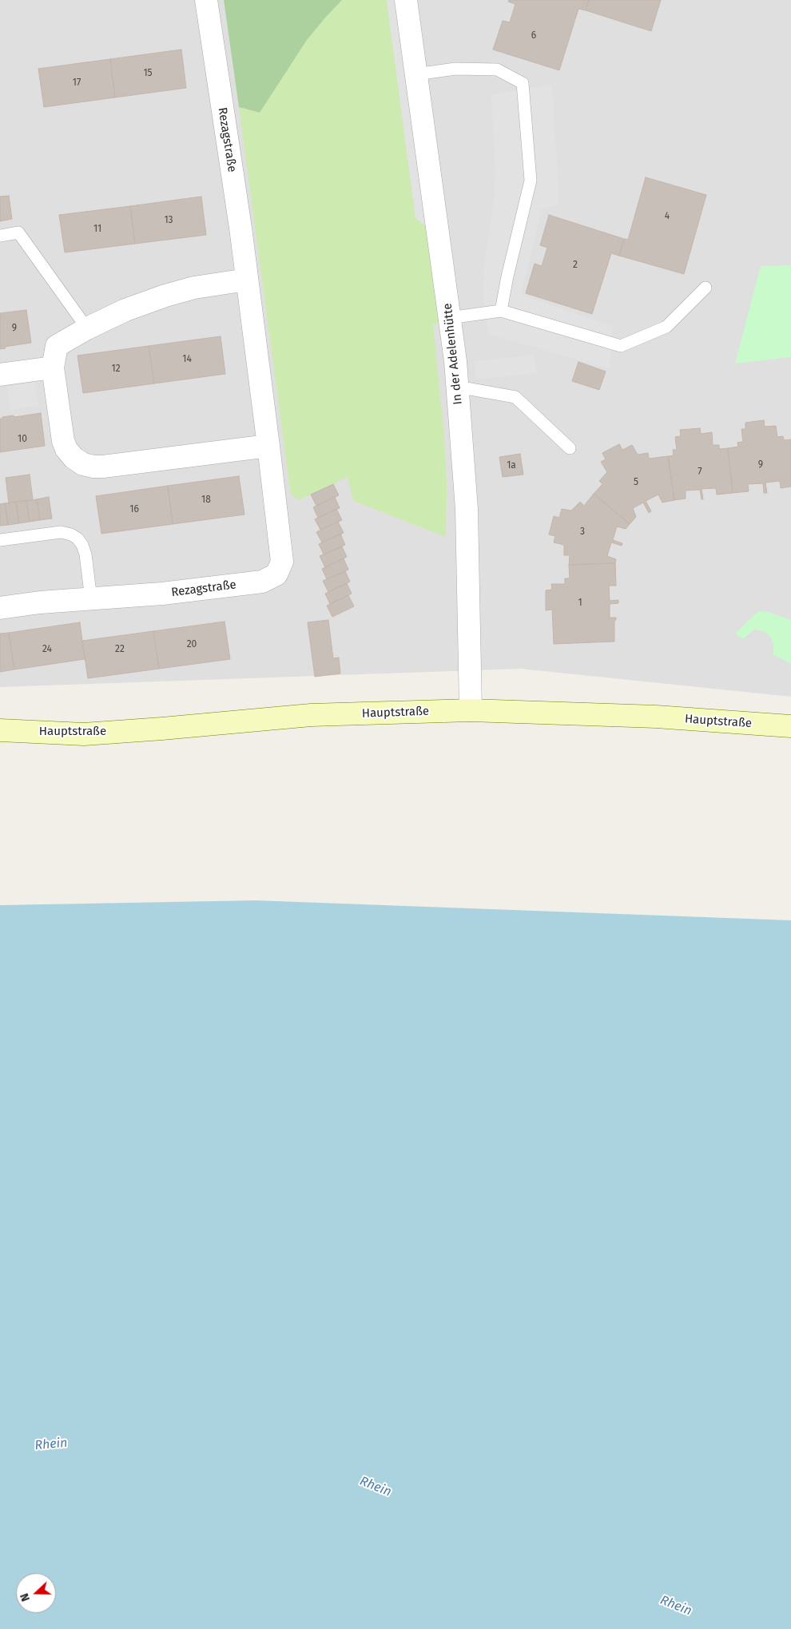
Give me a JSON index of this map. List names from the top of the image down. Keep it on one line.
{"streets":{"main road":["Hauptstraße"],"street":["Rezagstraße","In der Adelenhütte"]},"crossings":[["In der Adelenhütte","Hauptstraße"]],"water":["Rhein"],"house_numbers":["6","15","17","4","13","11","2","9","14","12","10","9","1a","7","5","18","16","3","1","20","24","22"],"north":"left"}
